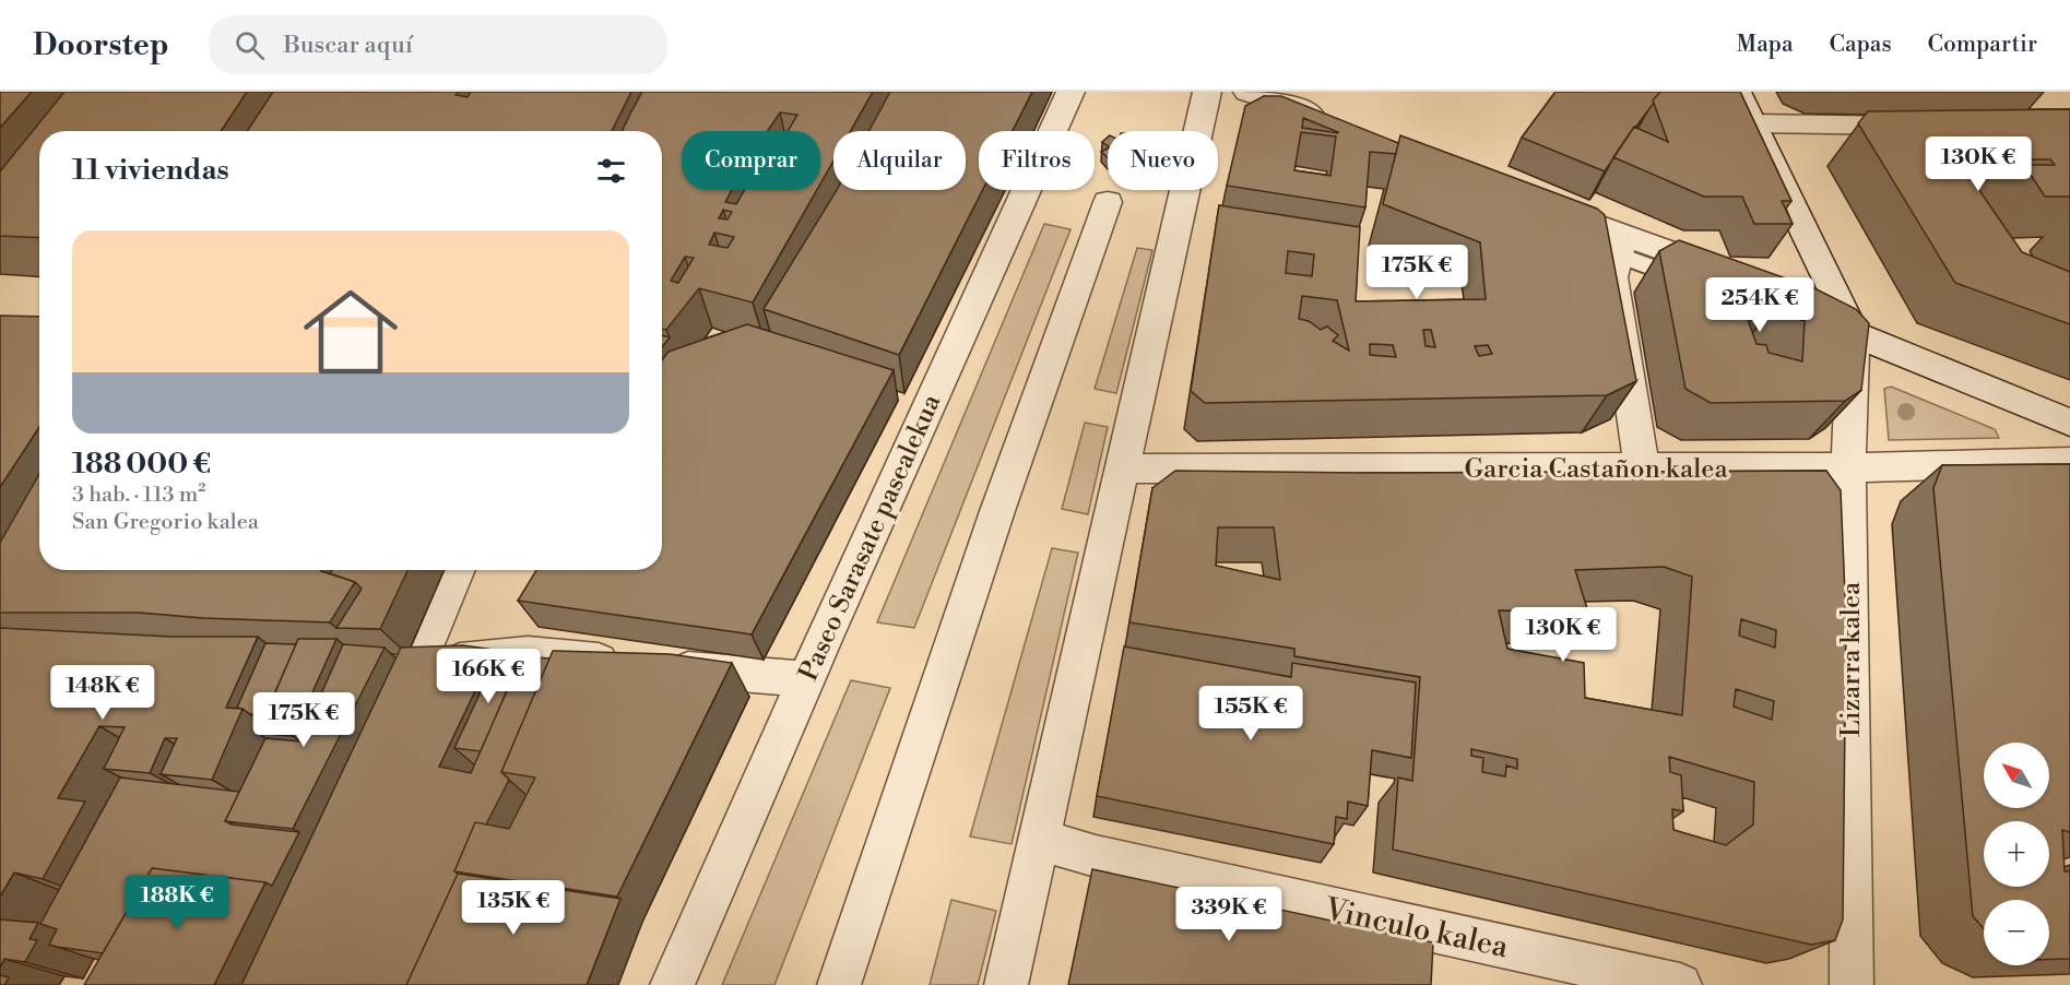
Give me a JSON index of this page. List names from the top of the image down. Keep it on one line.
{"streets":{"street":["Garcia Castañon kalea","Paseo Sarasate pasealekua","Lizarra kalea","Vinculo kalea"]},"crossings":[["Garcia Castañon kalea","Lizarra kalea"]],"north":"top left","page":{"header":"Doorstep","search":"Buscar aquí","nav":["Mapa","Capas","Compartir"],"chip":["Comprar","Alquilar","Filtros","Nuevo"],"heading":"11 viviendas","price":["130K €","175K €","254K €","130K €","166K €","148K €","155K €","175K €","188K €","135K €","339K €"],"list":[{"name":"188 000 €","note":"3 hab. · 113 m² · San Gregorio kalea"}],"map_buttons":["+","−"]}}
